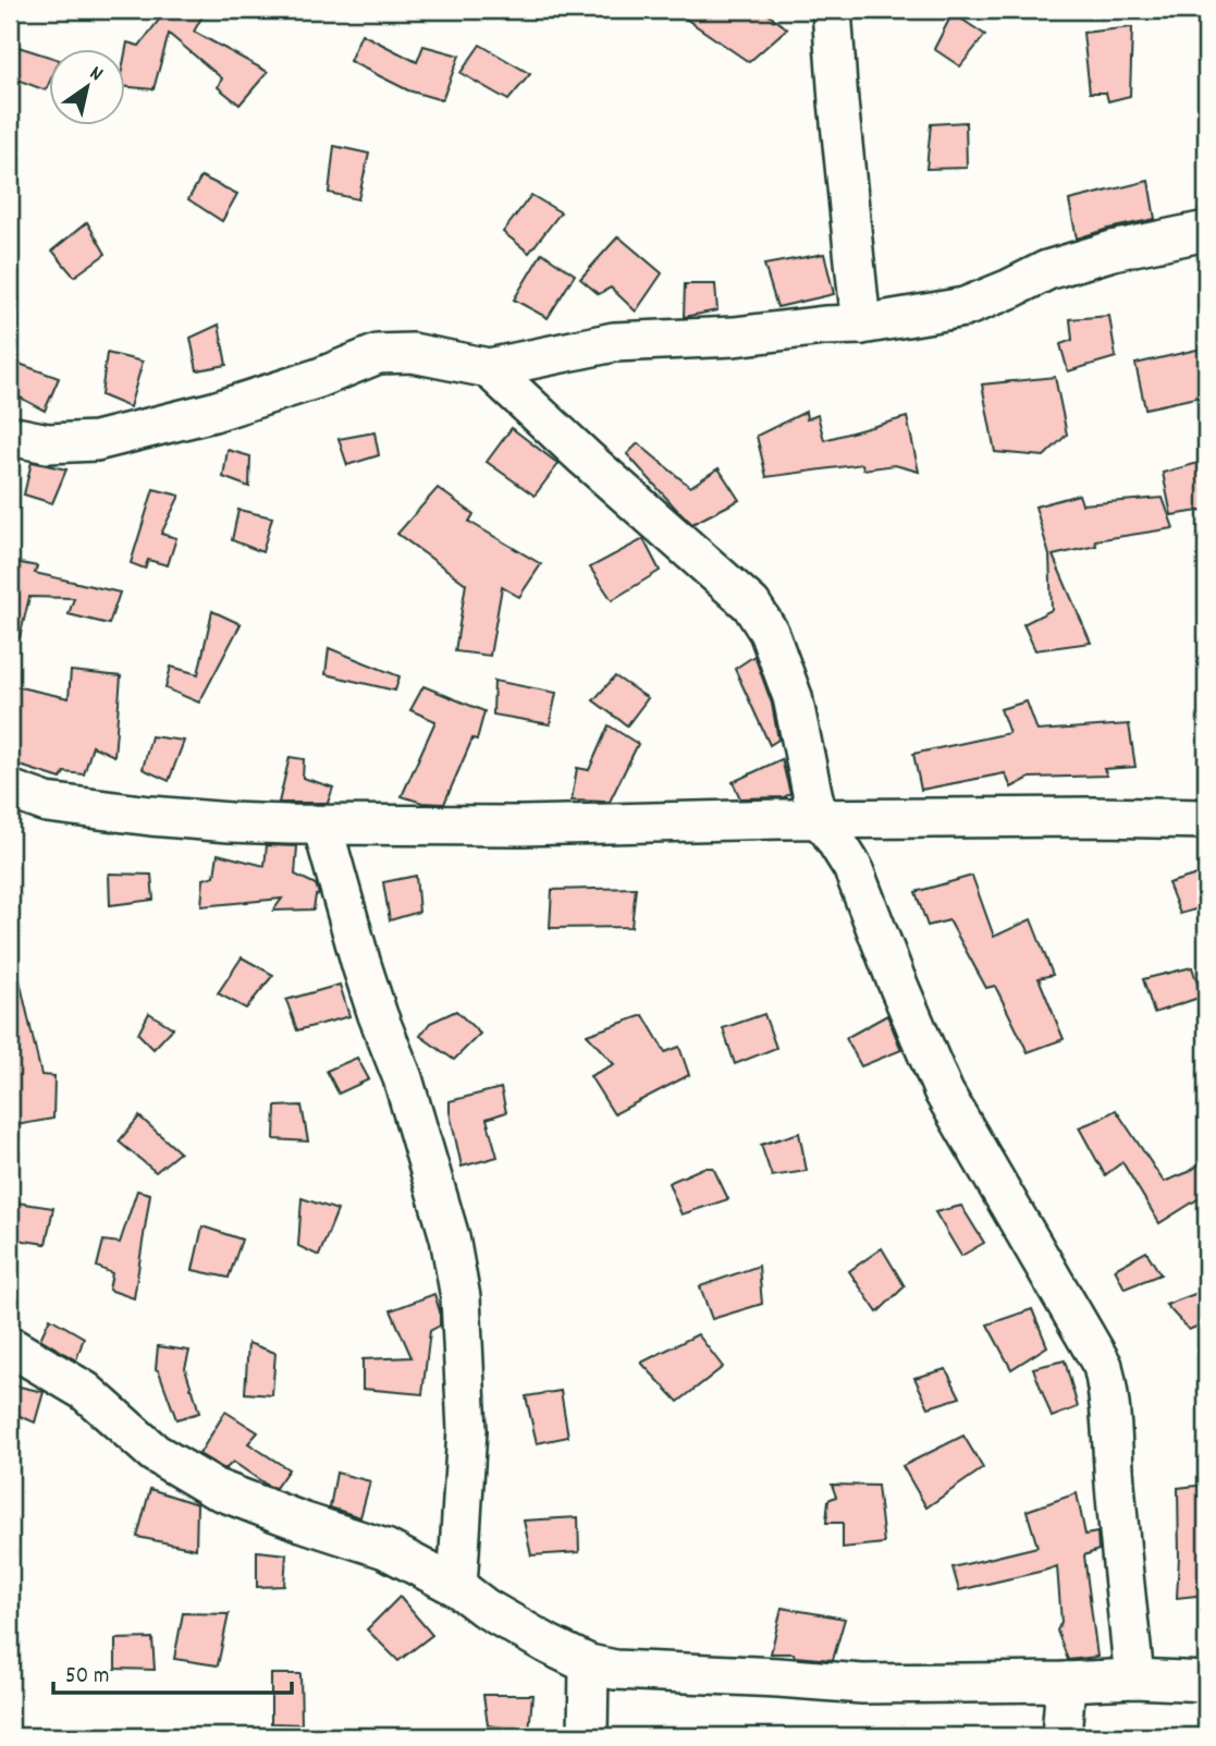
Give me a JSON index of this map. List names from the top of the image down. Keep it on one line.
{"scale_bar":"50 m","north":"top right"}
